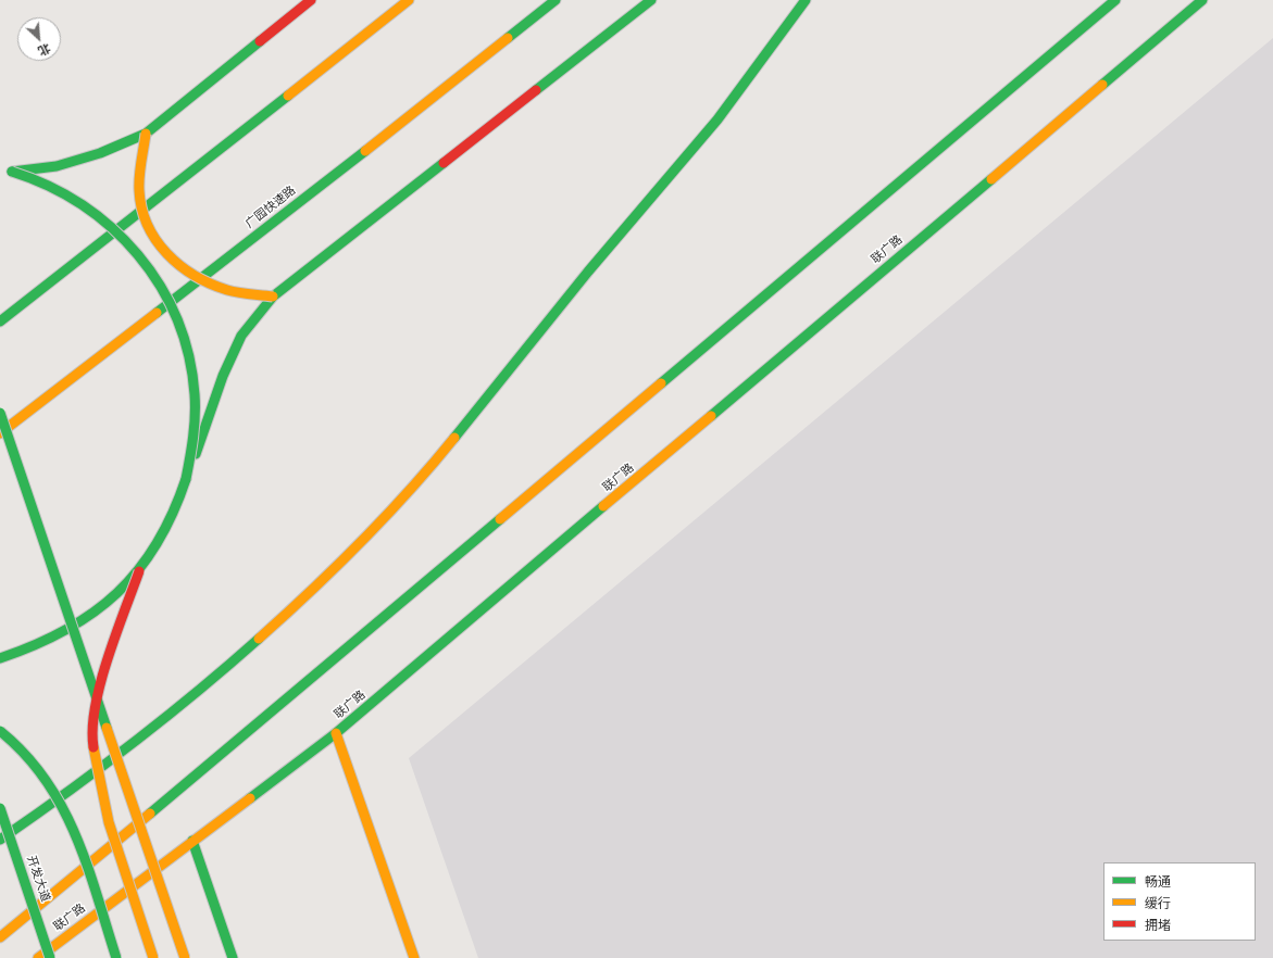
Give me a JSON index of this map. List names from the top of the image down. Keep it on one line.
{"streets":{"main road":["广园快速路","联广路","开发大道"]},"legend":["畅通","缓行","拥堵"],"north":"bottom right"}
